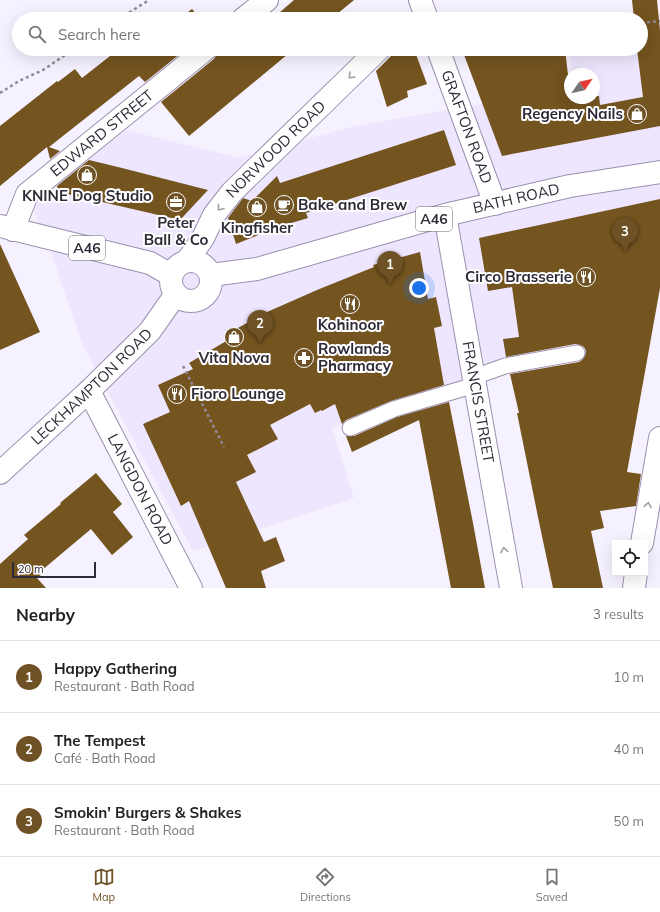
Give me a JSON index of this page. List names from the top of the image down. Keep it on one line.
{"streets":{"street":["GRAFTON ROAD","EDWARD STREET","NORWOOD ROAD","BATH ROAD","A46","LECKHAMPTON ROAD","FRANCIS STREET","LANGDON ROAD"]},"crossings":[["GRAFTON ROAD","BATH ROAD"],["EDWARD STREET","A46"],["NORWOOD ROAD","BATH ROAD"],["NORWOOD ROAD","A46"],["NORWOOD ROAD","LECKHAMPTON ROAD"],["BATH ROAD","A46"],["BATH ROAD","LECKHAMPTON ROAD"],["BATH ROAD","FRANCIS STREET"],["A46","LECKHAMPTON ROAD"],["LECKHAMPTON ROAD","LANGDON ROAD"]],"one_way":["NORWOOD ROAD"],"places":{"shop":["Regency Nails","KNINE Dog Studio","Kingfisher","Vita Nova"],"office":["Peter Ball & Co"],"cafe":["Bake and Brew"],"restaurant":["Circo Brasserie","Kohinoor","Fioro Lounge"],"pharmacy":["Rowlands Pharmacy"]},"scale_bar":"20 m","north":"top right","page":{"search":"Search here","pins":["3","1","2"],"scale":"20 m","heading":["Nearby","3 results"],"list":[{"mark":"1","name":"Happy Gathering","note":"Restaurant · Bath Road","value":"10 m"},{"mark":"2","name":"The Tempest","note":"Café · Bath Road","value":"40 m"},{"mark":"3","name":"Smokin' Burgers & Shakes","note":"Restaurant · Bath Road","value":"50 m"}],"nav":["Map","Directions","Saved"]}}
